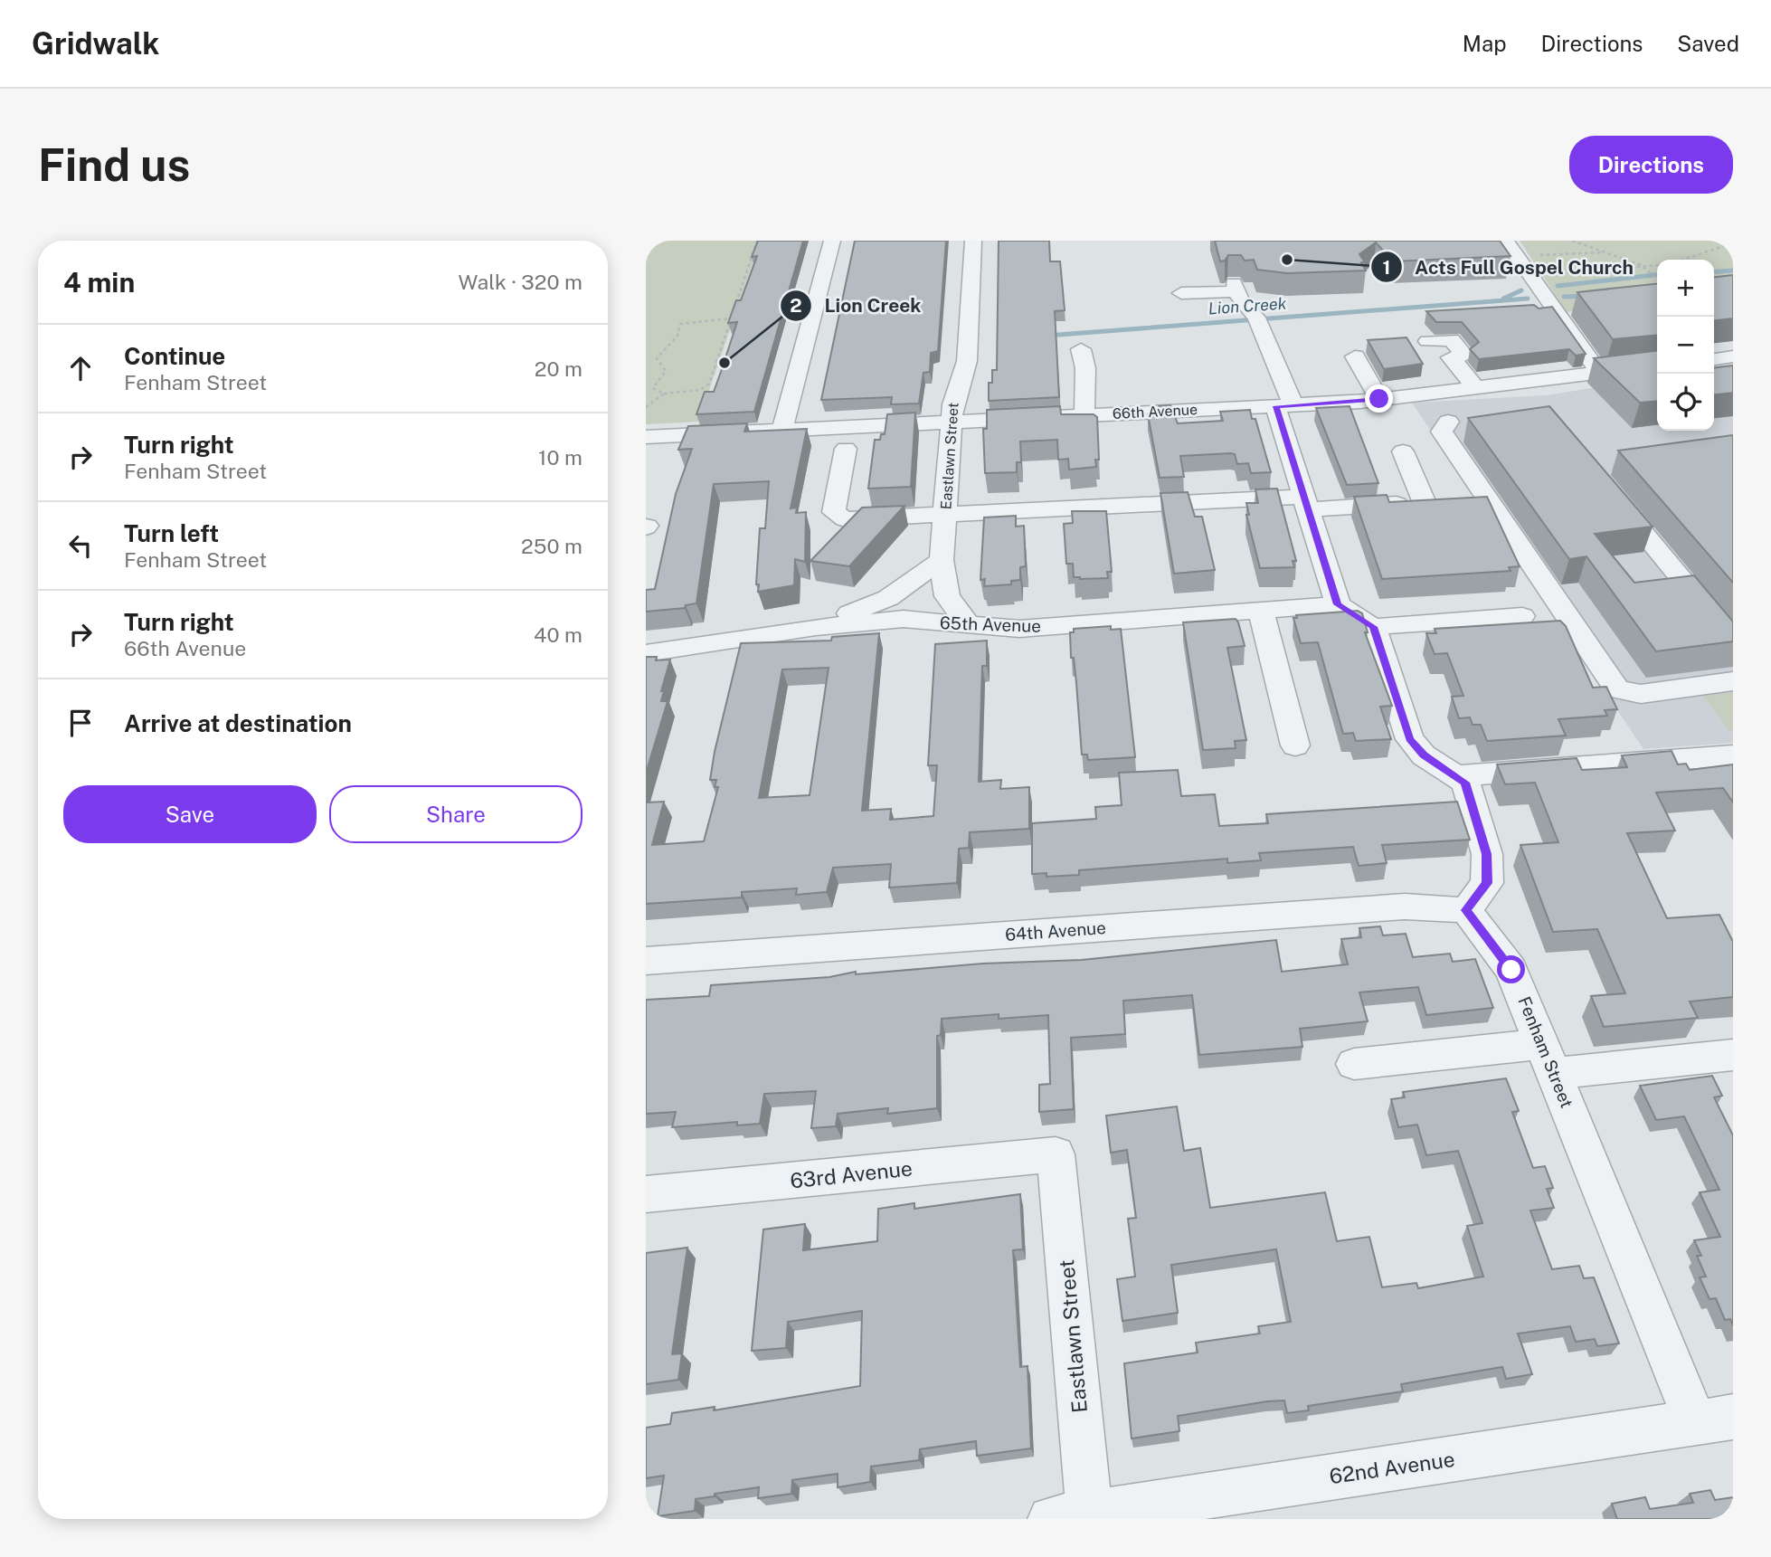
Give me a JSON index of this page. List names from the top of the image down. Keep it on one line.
{"streets":{"street":["66th Avenue","Eastlawn Street","65th Avenue","64th Avenue","Fenham Street","63rd Avenue","62nd Avenue"]},"crossings":[["66th Avenue","Eastlawn Street"],["Eastlawn Street","65th Avenue"],["Eastlawn Street","63rd Avenue"],["Eastlawn Street","62nd Avenue"],["64th Avenue","Fenham Street"],["Fenham Street","62nd Avenue"]],"water":["Lion Creek"],"places":["Acts Full Gospel Church","Lion Creek"],"page":{"header":"Gridwalk","nav":["Map","Directions","Saved"],"buttons":["Directions",["Save","Share"]],"title":"Find us","heading":["4 min","Walk · 320 m"],"map_buttons":["+","−"],"list":[["Continue","Fenham Street","20 m"],["Turn right","Fenham Street","10 m"],["Turn left","Fenham Street","250 m"],["Turn right","66th Avenue","40 m"],"Arrive at destination"]}}
